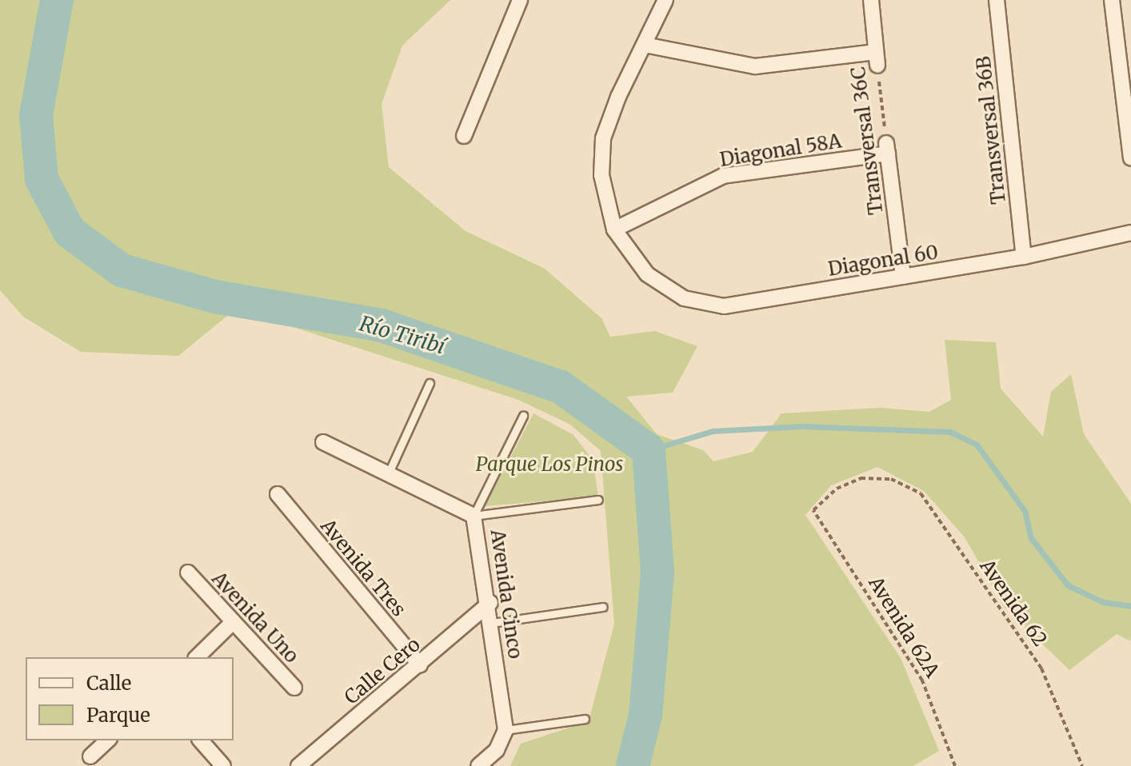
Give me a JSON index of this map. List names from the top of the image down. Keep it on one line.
{"streets":{"street":["Transversal 36B","Transversal 36C","Diagonal 58A","Diagonal 60","Avenida Tres","Avenida Cinco","Avenida Uno","Calle Cero"],"path":["Avenida 62","Avenida 62A"]},"crossings":[["Transversal 36B","Diagonal 60"],["Transversal 36C","Diagonal 58A"],["Transversal 36C","Diagonal 60"],["Diagonal 58A","Diagonal 60"],["Avenida Tres","Calle Cero"],["Avenida Cinco","Calle Cero"],["Avenida 62","Avenida 62A"]],"water":["Río Tiribí"],"parks":["Parque Los Pinos"],"legend":["Calle","Parque"]}
